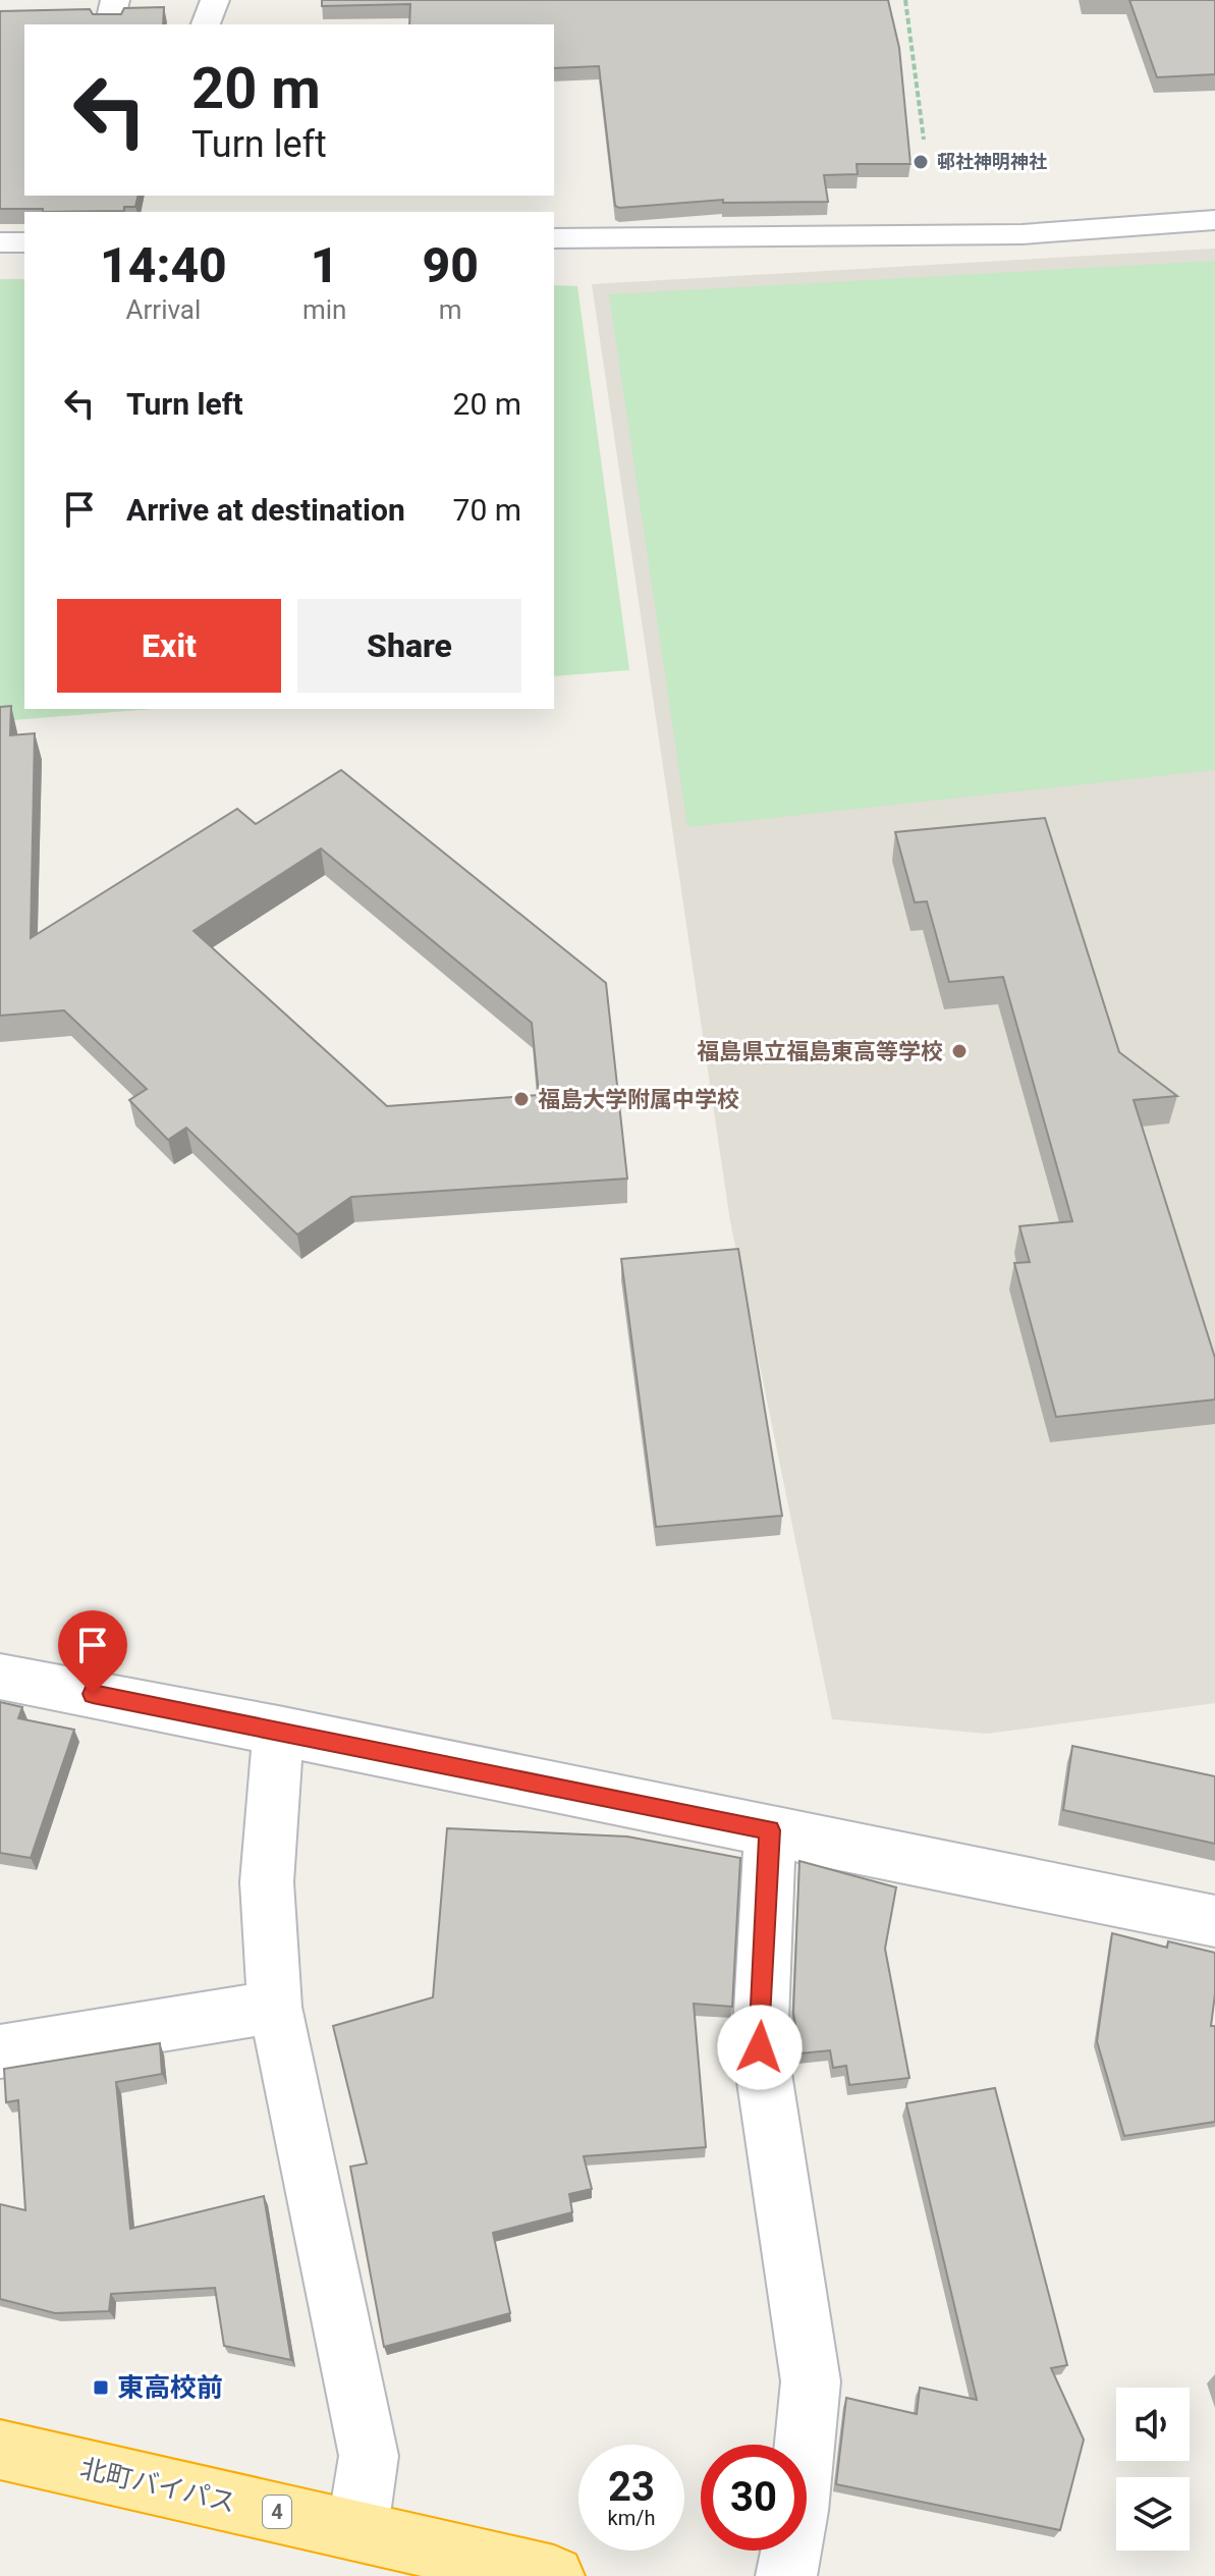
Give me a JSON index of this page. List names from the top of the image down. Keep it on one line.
{"streets":{"highway":["北町バイパス","4"]},"places":{"other":["邨社神明神社","福島県立福島東高等学校","福島大学附属中学校"],"transit":["東高校前"]},"page":{"turn":["20 m","Turn left"],"eta":["14:40","Arrival","1","min","90","m"],"list":[{"name":"Turn left","value":"20 m"},{"name":"Arrive at destination","value":"70 m"}],"buttons":["Exit","Share"],"speed":"23 km/h","limit":"30"}}
